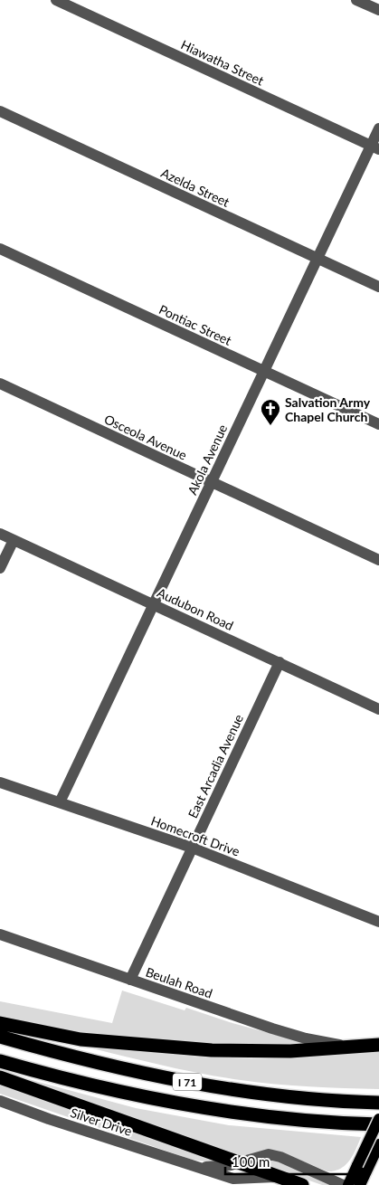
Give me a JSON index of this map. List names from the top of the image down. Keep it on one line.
{"streets":{"highway":["I 71"],"street":["Hiawatha Street","Azelda Street","Pontiac Street","Osceola Avenue","Akola Avenue","Audubon Road","East Arcadia Avenue","Homecroft Drive","Beulah Road","Silver Drive"]},"crossings":[["Hiawatha Street","Akola Avenue"],["Azelda Street","Akola Avenue"],["Pontiac Street","Akola Avenue"],["Osceola Avenue","Akola Avenue"],["Akola Avenue","Audubon Road"],["Akola Avenue","Homecroft Drive"],["Audubon Road","East Arcadia Avenue"],["East Arcadia Avenue","Homecroft Drive"],["East Arcadia Avenue","Beulah Road"]],"places":{"church":["Salvation Army Chapel Church"]},"scale_bar":"100 m"}
